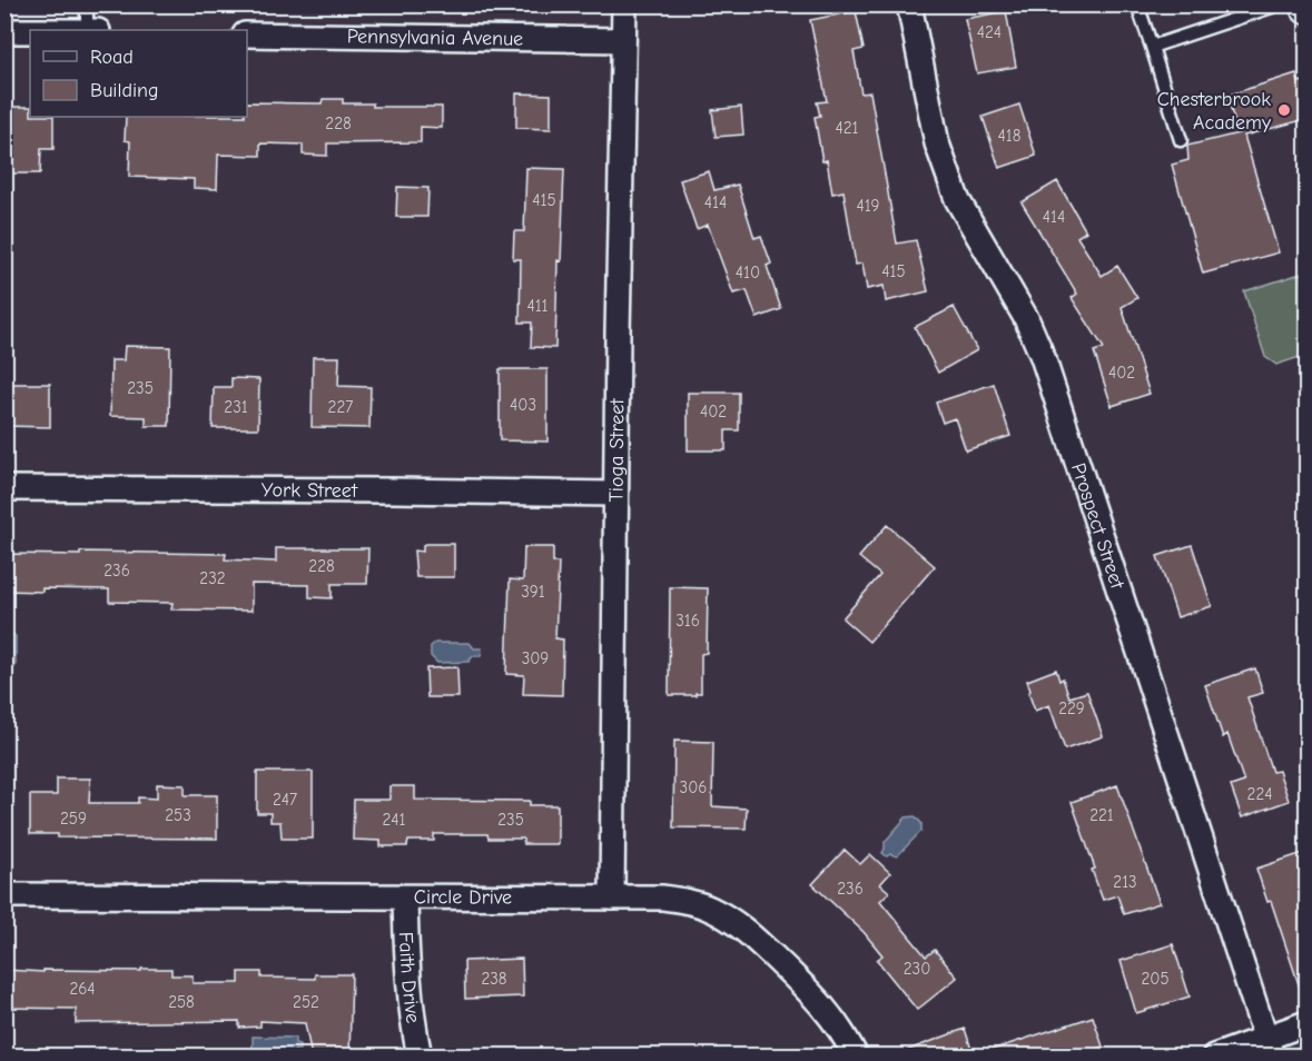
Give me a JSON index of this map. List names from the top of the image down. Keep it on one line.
{"streets":{"street":["Pennsylvania Avenue","Tioga Street","York Street","Prospect Street","Circle Drive","Faith Drive"]},"crossings":[["Pennsylvania Avenue","Tioga Street"],["Tioga Street","York Street"],["Tioga Street","Circle Drive"],["Circle Drive","Faith Drive"]],"places":["Chesterbrook Academy"],"house_numbers":["424","228","421","418","415","414","419","414","415","410","411","402","235","403","231","227","402","228","236","232","391","316","309","229","306","224","247","253","221","259","241","235","213","236","230","238","205","264","258","252"],"legend":["Road","Building"]}
